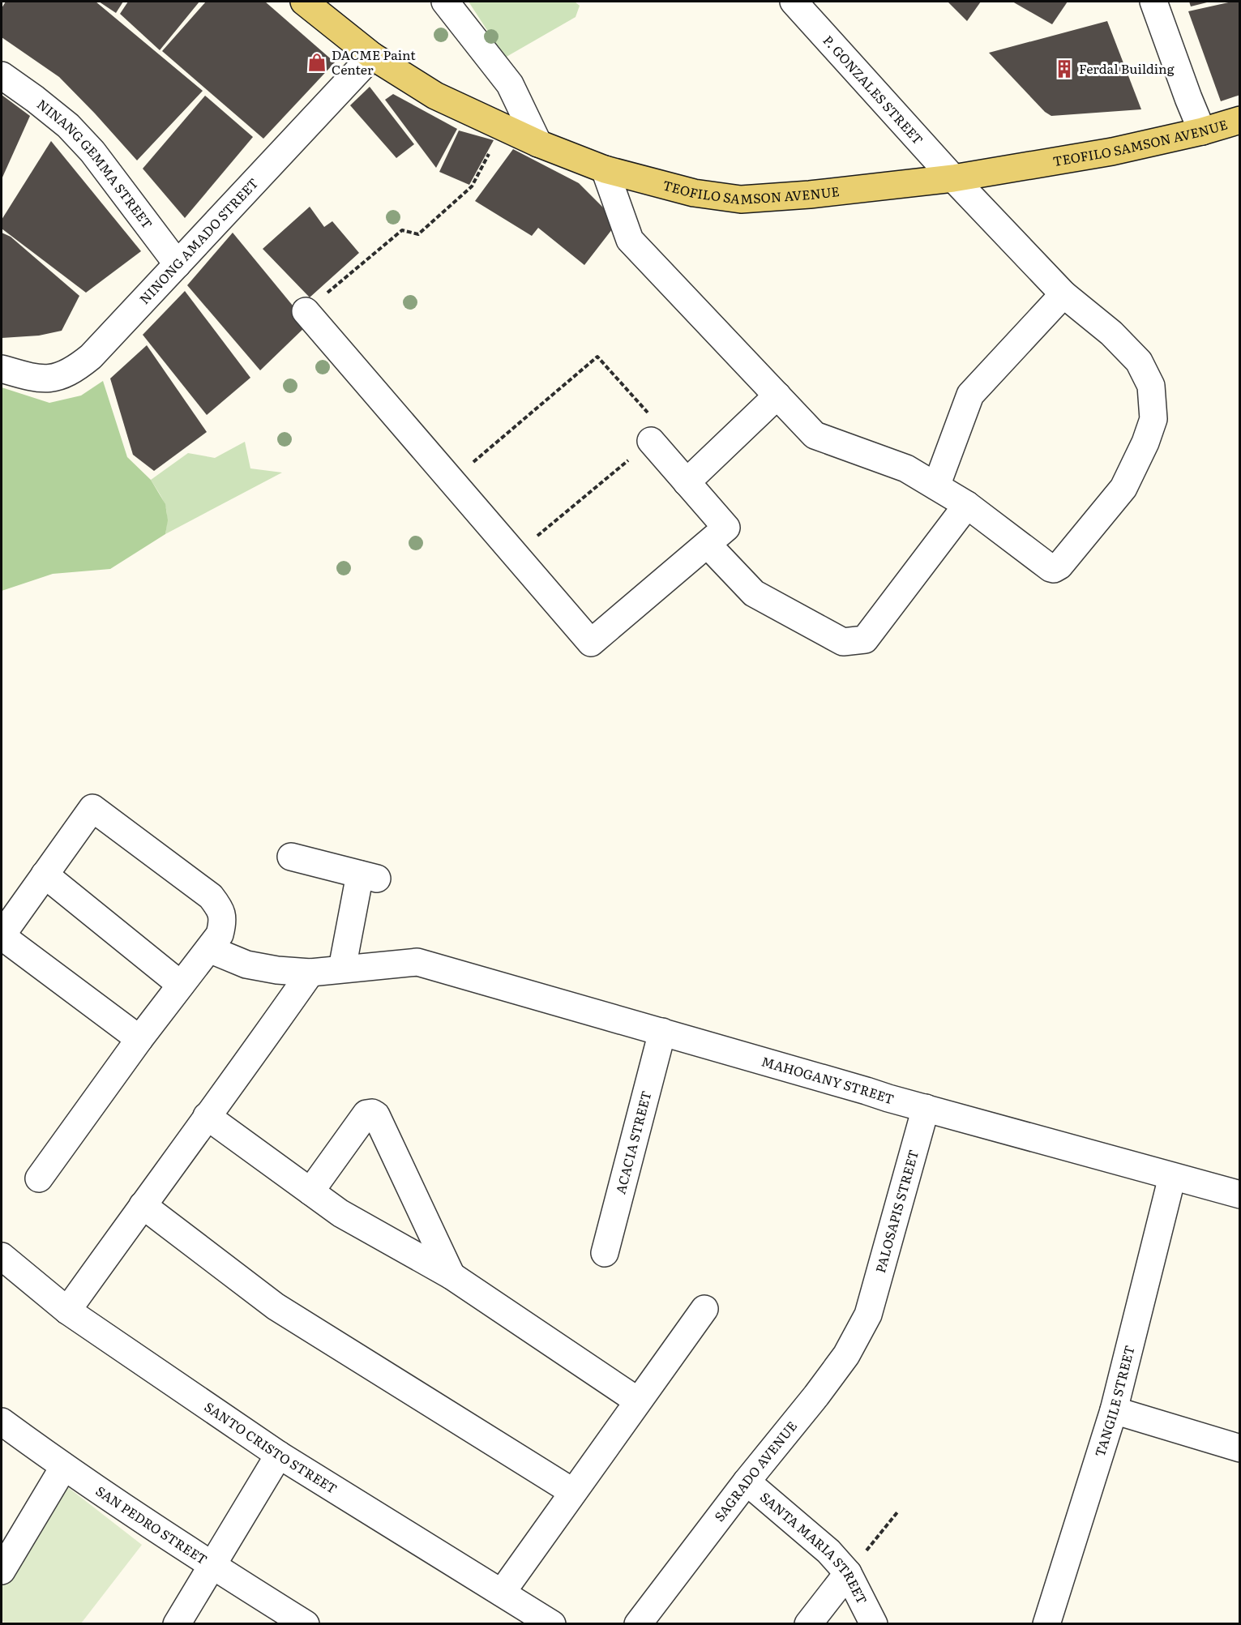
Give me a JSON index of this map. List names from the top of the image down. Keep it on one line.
{"streets":{"main road":["TEOFILO SAMSON AVENUE"],"street":["P. GONZALES STREET","NINANG GEMMA STREET","NINONG AMADO STREET","MAHOGANY STREET","ACACIA STREET","PALOSAPIS STREET","TANGILE STREET","SANTO CRISTO STREET","SAGRADO AVENUE","SAN PEDRO STREET","SANTA MARIA STREET"]},"crossings":[["P. GONZALES STREET","TEOFILO SAMSON AVENUE"],["TEOFILO SAMSON AVENUE","NINONG AMADO STREET"],["NINANG GEMMA STREET","NINONG AMADO STREET"],["MAHOGANY STREET","ACACIA STREET"],["MAHOGANY STREET","PALOSAPIS STREET"],["MAHOGANY STREET","TANGILE STREET"],["PALOSAPIS STREET","SAGRADO AVENUE"],["SAGRADO AVENUE","SANTA MARIA STREET"]],"places":{"shop":["DACME Paint Center"],"building":["Ferdal Building"]}}
